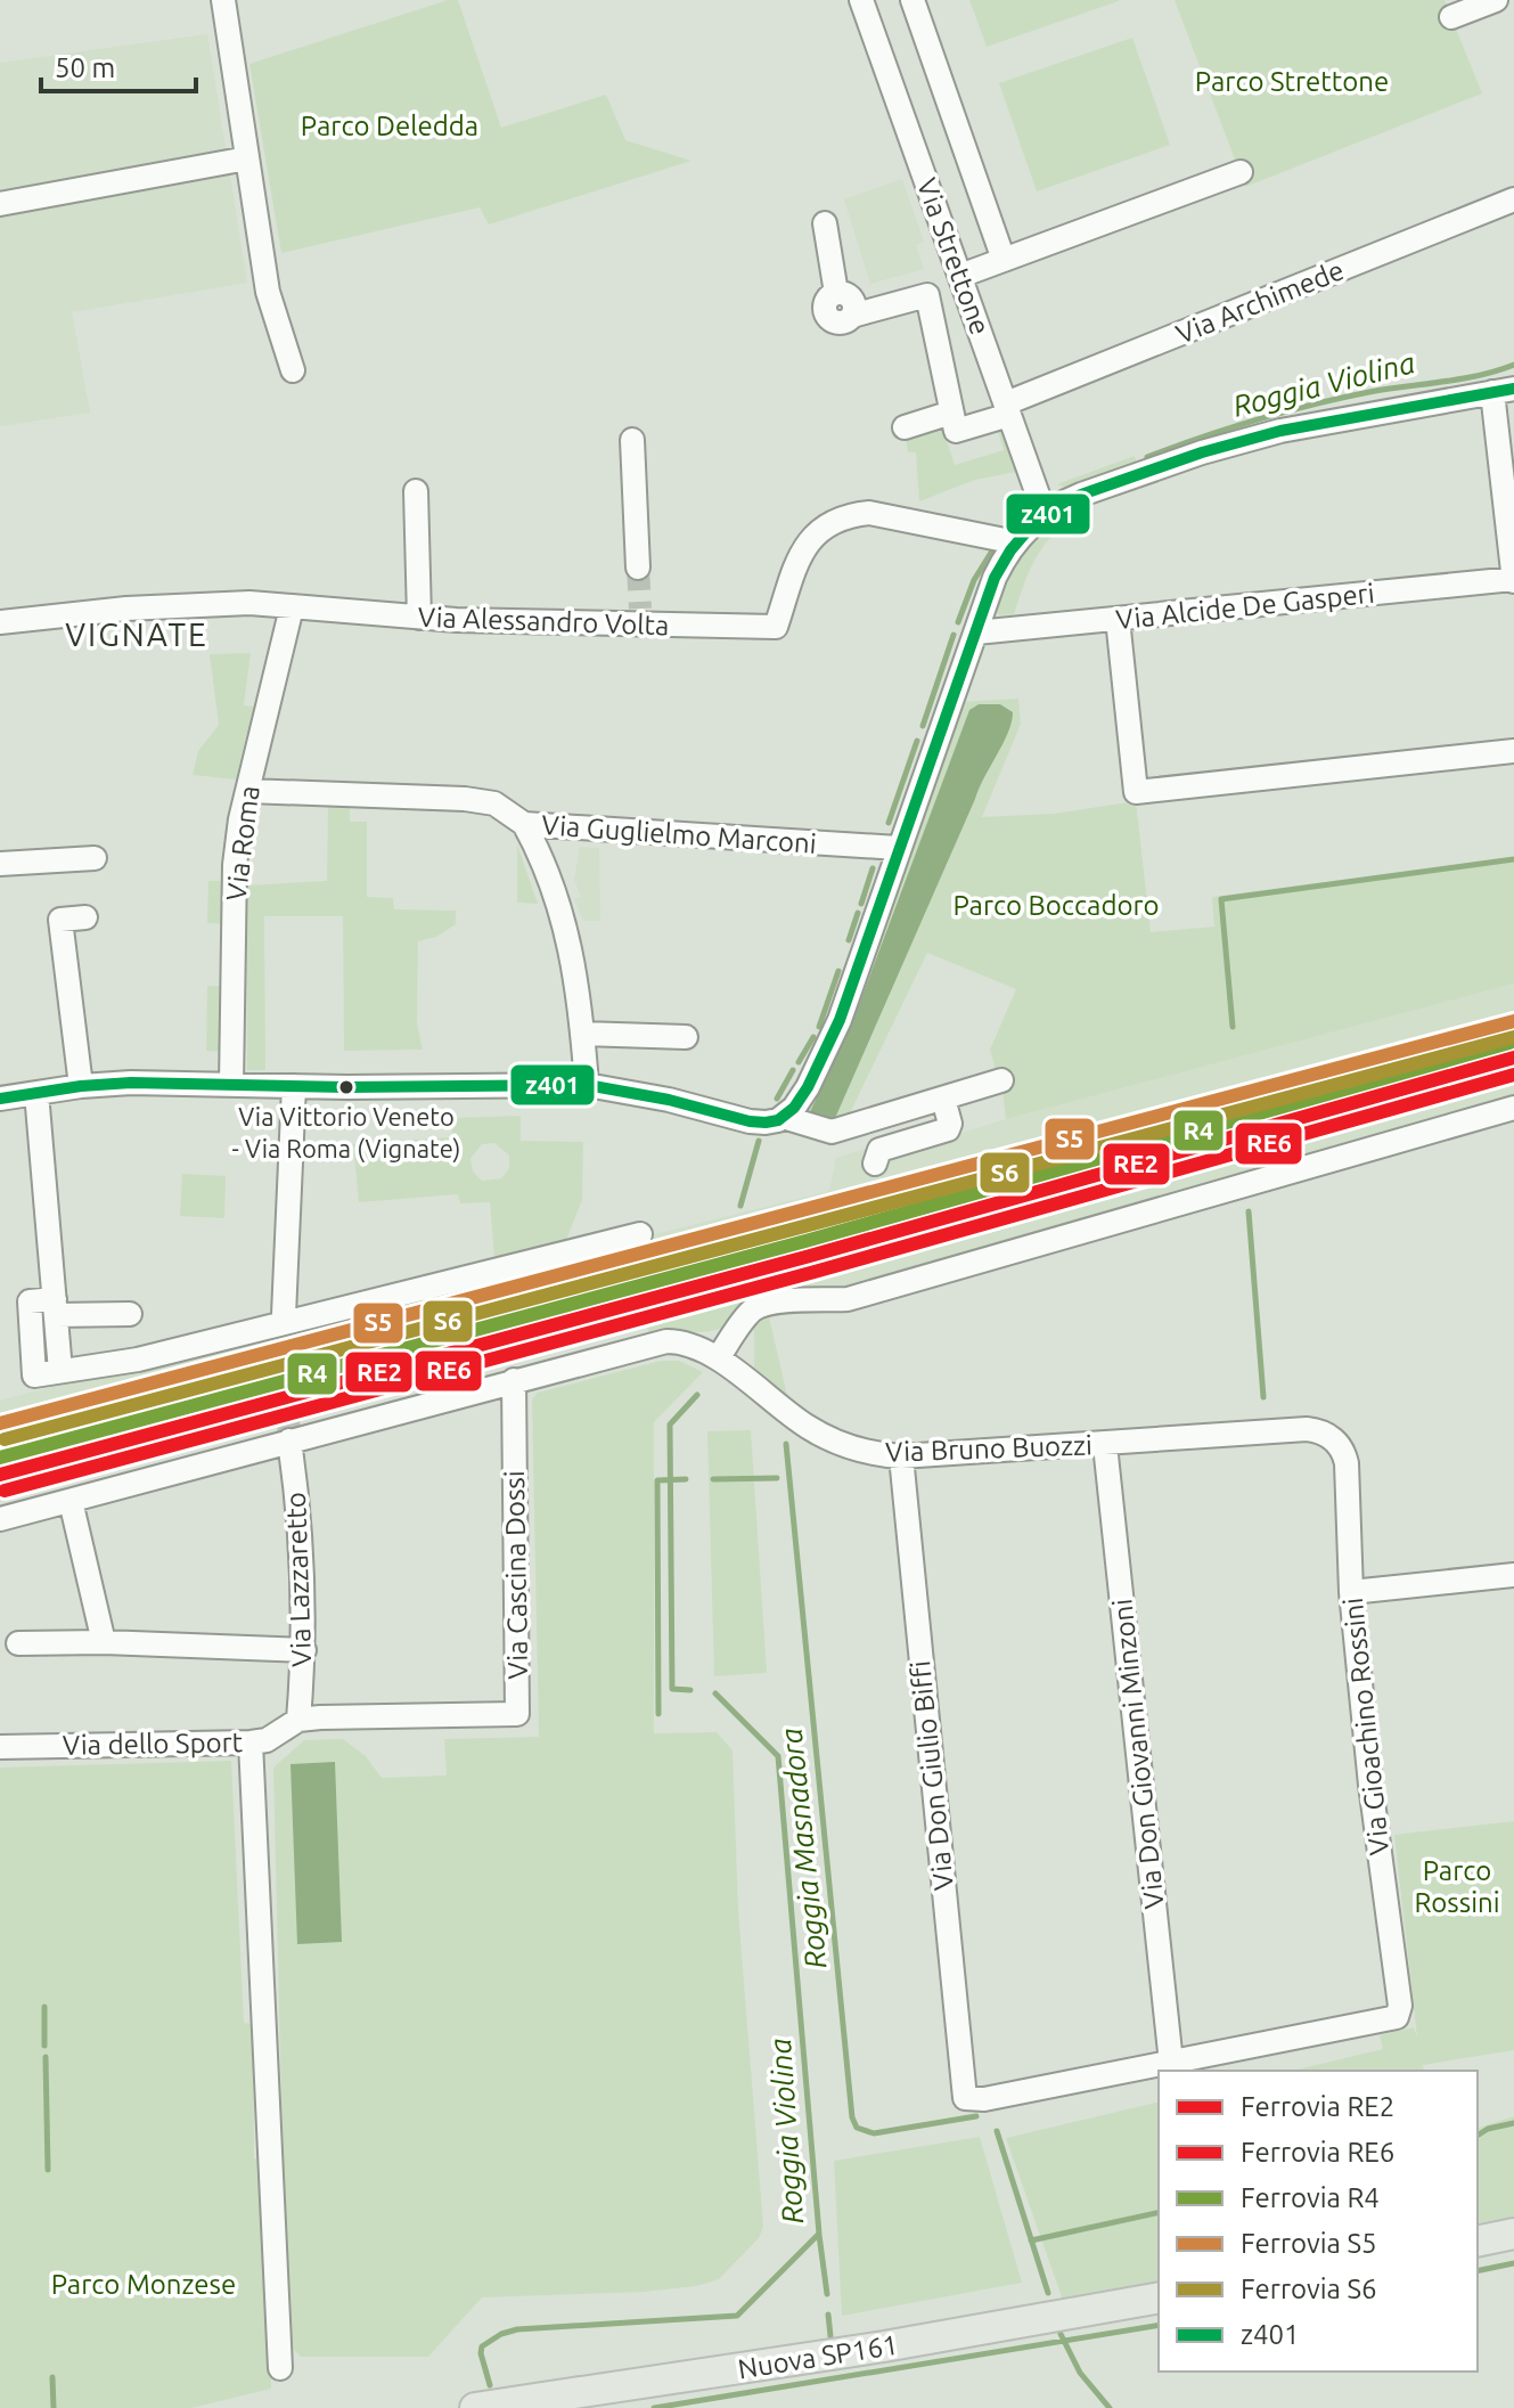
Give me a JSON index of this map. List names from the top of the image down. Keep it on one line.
{"streets":{"main road":["Nuova SP161"],"street":["Via Strettone","Via Archimede","Via Alcide De Gasperi","Via Alessandro Volta","Via Guglielmo Marconi","Via Roma","Via Bruno Buozzi","Via Cascina Dossi","Via Lazzaretto","Via Gioachino Rossini","Via dello Sport","Via Don Giovanni Minzoni","Via Don Giulio Biffi"]},"crossings":[["Via Strettone","Via Archimede"],["Via Alessandro Volta","Via Roma"],["Via Guglielmo Marconi","Via Roma"],["Via Bruno Buozzi","Via Cascina Dossi"],["Via Bruno Buozzi","Via Lazzaretto"],["Via Bruno Buozzi","Via Gioachino Rossini"],["Via Bruno Buozzi","Via Don Giovanni Minzoni"],["Via Bruno Buozzi","Via Don Giulio Biffi"],["Via Cascina Dossi","Via Lazzaretto"],["Via Cascina Dossi","Via dello Sport"],["Via Lazzaretto","Via dello Sport"],["Via Gioachino Rossini","Via Don Giovanni Minzoni"],["Via Gioachino Rossini","Via Don Giulio Biffi"],["Via Don Giovanni Minzoni","Via Don Giulio Biffi"]],"districts":["VIGNATE"],"water":["Roggia Violina","Roggia Masnadora"],"parks":["Parco Strettone","Parco Deledda","Parco Boccadoro","Parco Rossini","Parco Monzese"],"places":["Via Vittorio Veneto - Via Roma (Vignate)"],"lines":["transit line z401","rail line S5","rail line S6","rail line R4","rail line RE2","rail line RE6"],"legend":["Ferrovia RE2","Ferrovia RE6","Ferrovia R4","Ferrovia S5","Ferrovia S6","z401"],"scale_bar":"50 m"}
